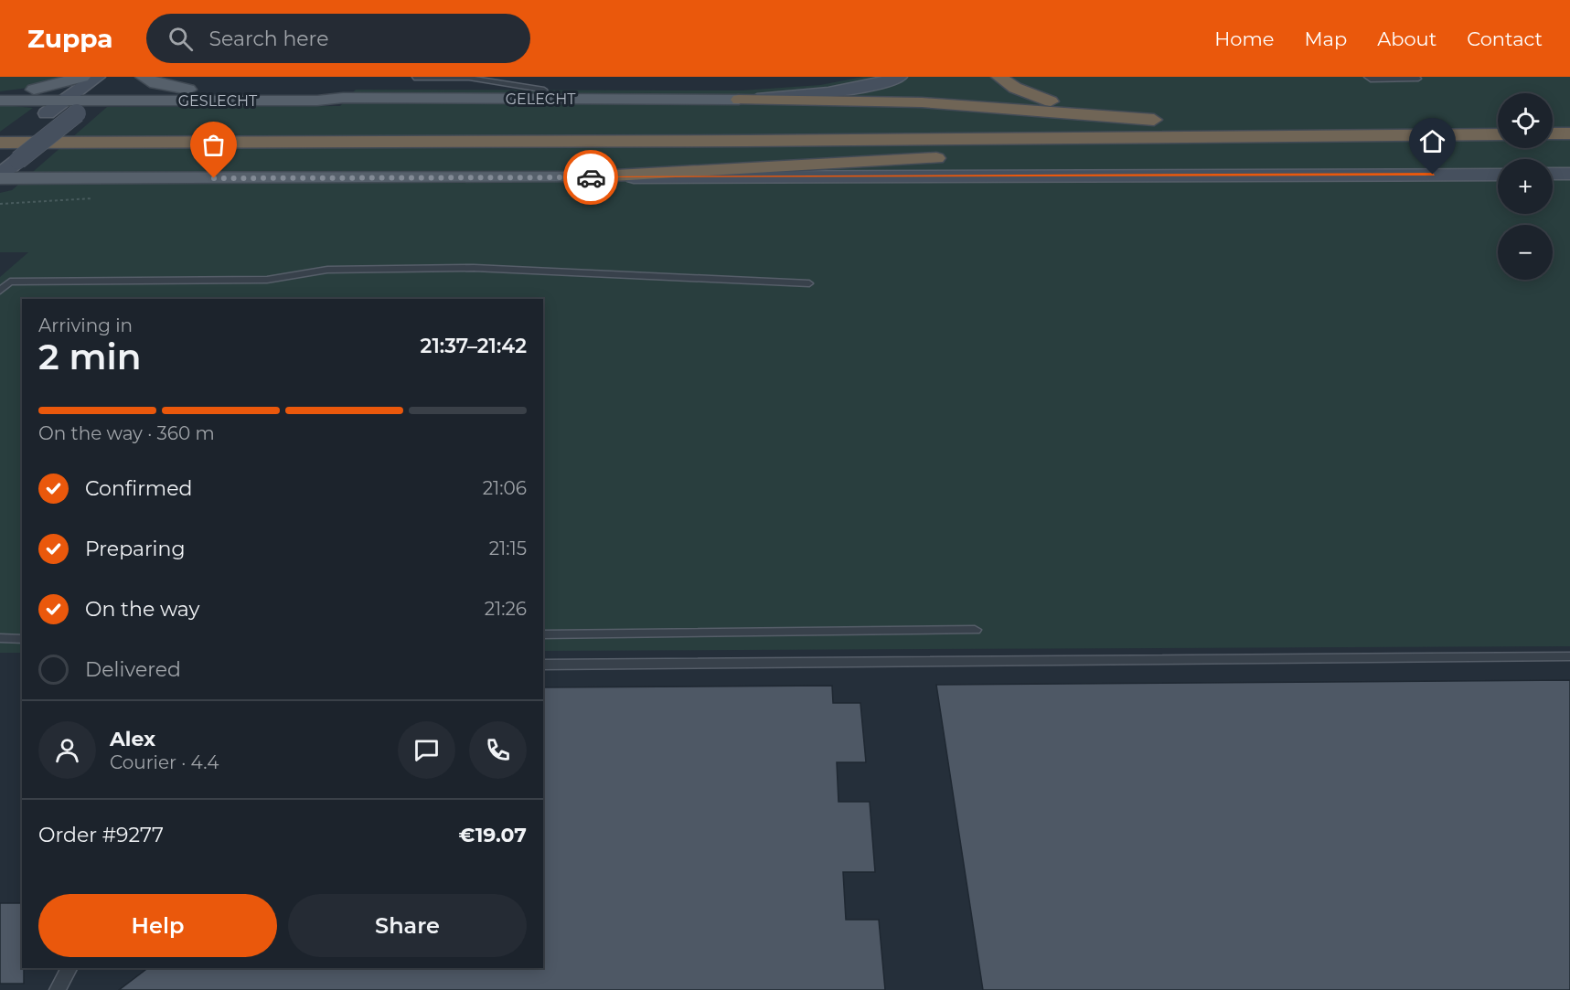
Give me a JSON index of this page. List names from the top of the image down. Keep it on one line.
{"streets":{"main road":["GELECHT","GESLECHT"]},"crossings":[["GELECHT","GESLECHT"]],"page":{"header":"Zuppa","search":"Search here","nav":["Home","Map","About","Contact"],"map_buttons":["+","−"],"heading":["2 min","Arriving in","21:37–21:42"],"panel":["Alex","Courier · 4.4","Order #9277","€19.07"],"bar":"On the way · 360 m","list":[["Confirmed","21:06"],["Preparing","21:15"],["On the way","21:26"],"Delivered"],"buttons":["Help","Share"]}}
